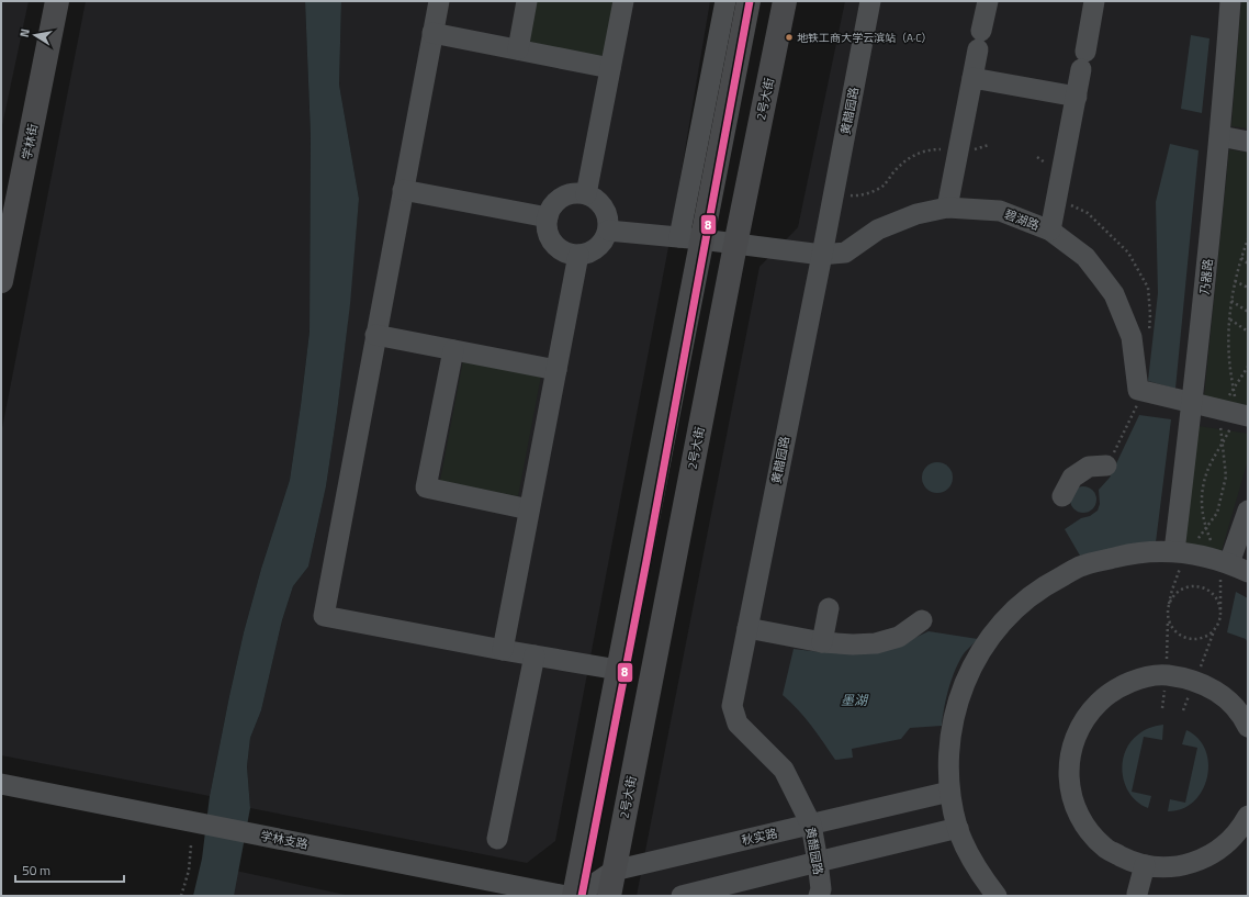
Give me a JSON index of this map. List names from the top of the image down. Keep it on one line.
{"streets":{"main road":["2号大街","学林街"],"street":["黄醋园路","碧湖路","乃器路","秋实路","学林支路"]},"crossings":[["2号大街","碧湖路"],["2号大街","秋实路"],["黄醋园路","碧湖路"],["黄醋园路","秋实路"],["碧湖路","乃器路"]],"water":["墨湖"],"places":["地铁工商大学云滨站（A·C）"],"lines":["transit line 8"],"scale_bar":"50 m","north":"left"}
